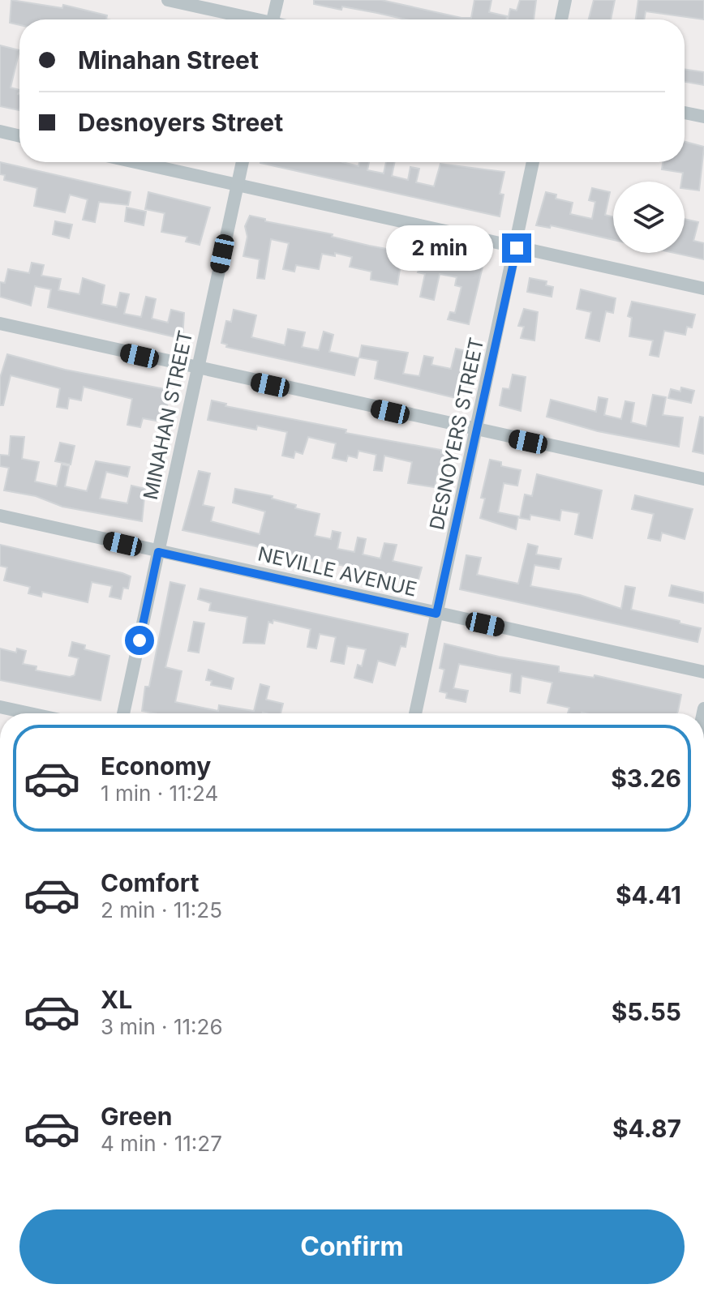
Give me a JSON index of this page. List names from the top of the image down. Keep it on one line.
{"streets":{"street":["MINAHAN STREET","DESNOYERS STREET","NEVILLE AVENUE"]},"crossings":[["MINAHAN STREET","NEVILLE AVENUE"],["DESNOYERS STREET","NEVILLE AVENUE"]],"page":{"banner":["Minahan Street","Desnoyers Street"],"bubble":"2 min","list":[{"name":"Economy","note":"1 min · 11:24","value":"$3.26"},{"name":"Comfort","note":"2 min · 11:25","value":"$4.41"},{"name":"XL","note":"3 min · 11:26","value":"$5.55"},{"name":"Green","note":"4 min · 11:27","value":"$4.87"}],"buttons":"Confirm"}}
